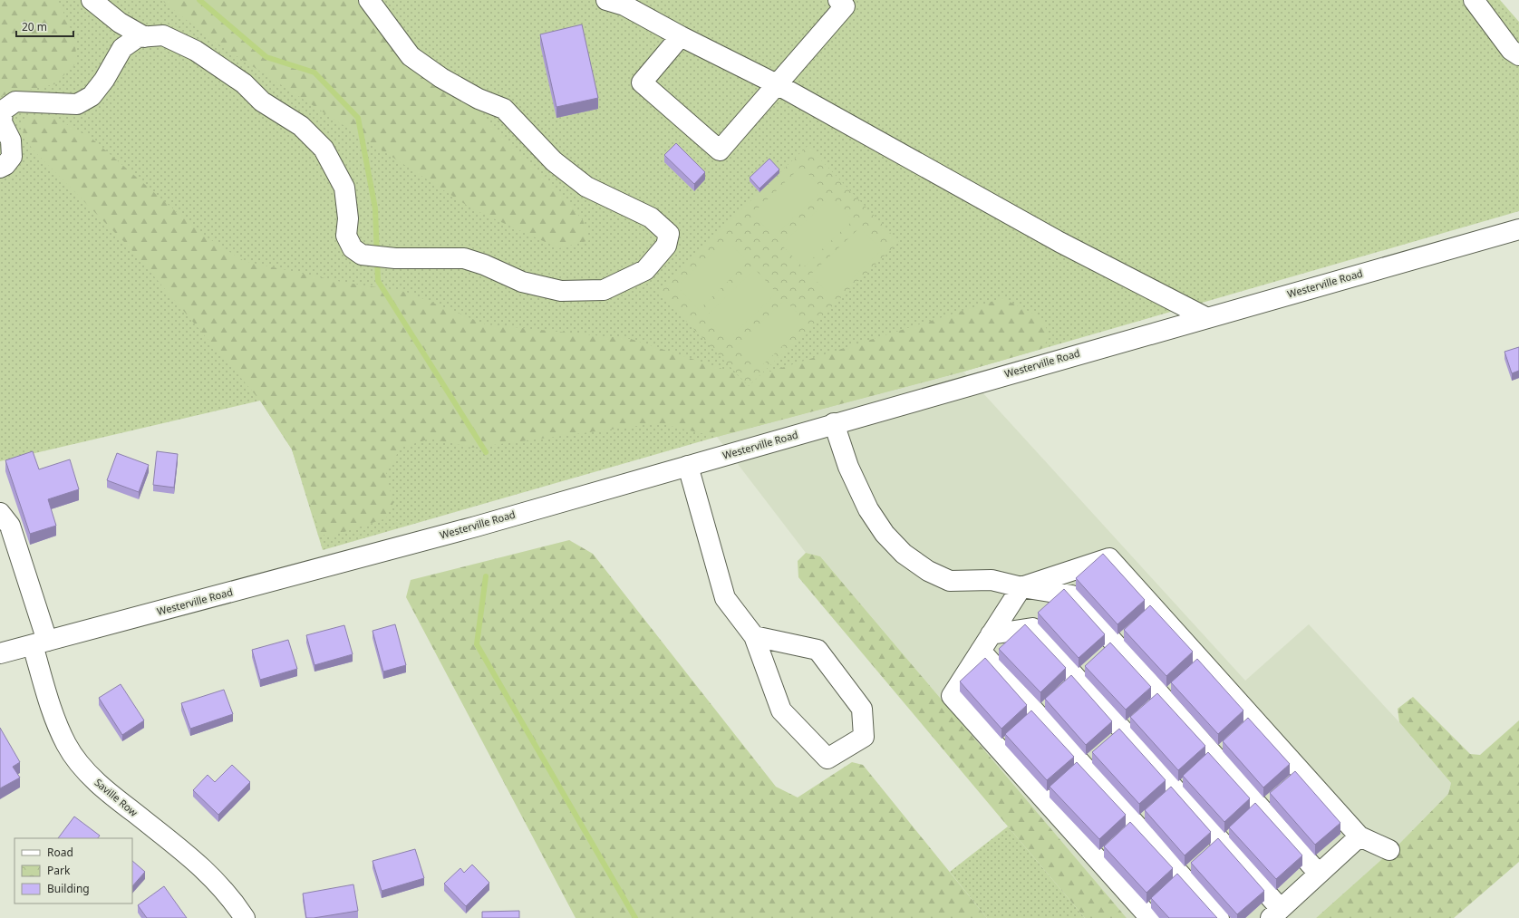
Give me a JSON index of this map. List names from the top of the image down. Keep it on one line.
{"streets":{"main road":["Westerville Road","Saville Row"]},"crossings":[["Westerville Road","Saville Row"]],"legend":["Road","Park","Building"],"scale_bar":"20 m"}
